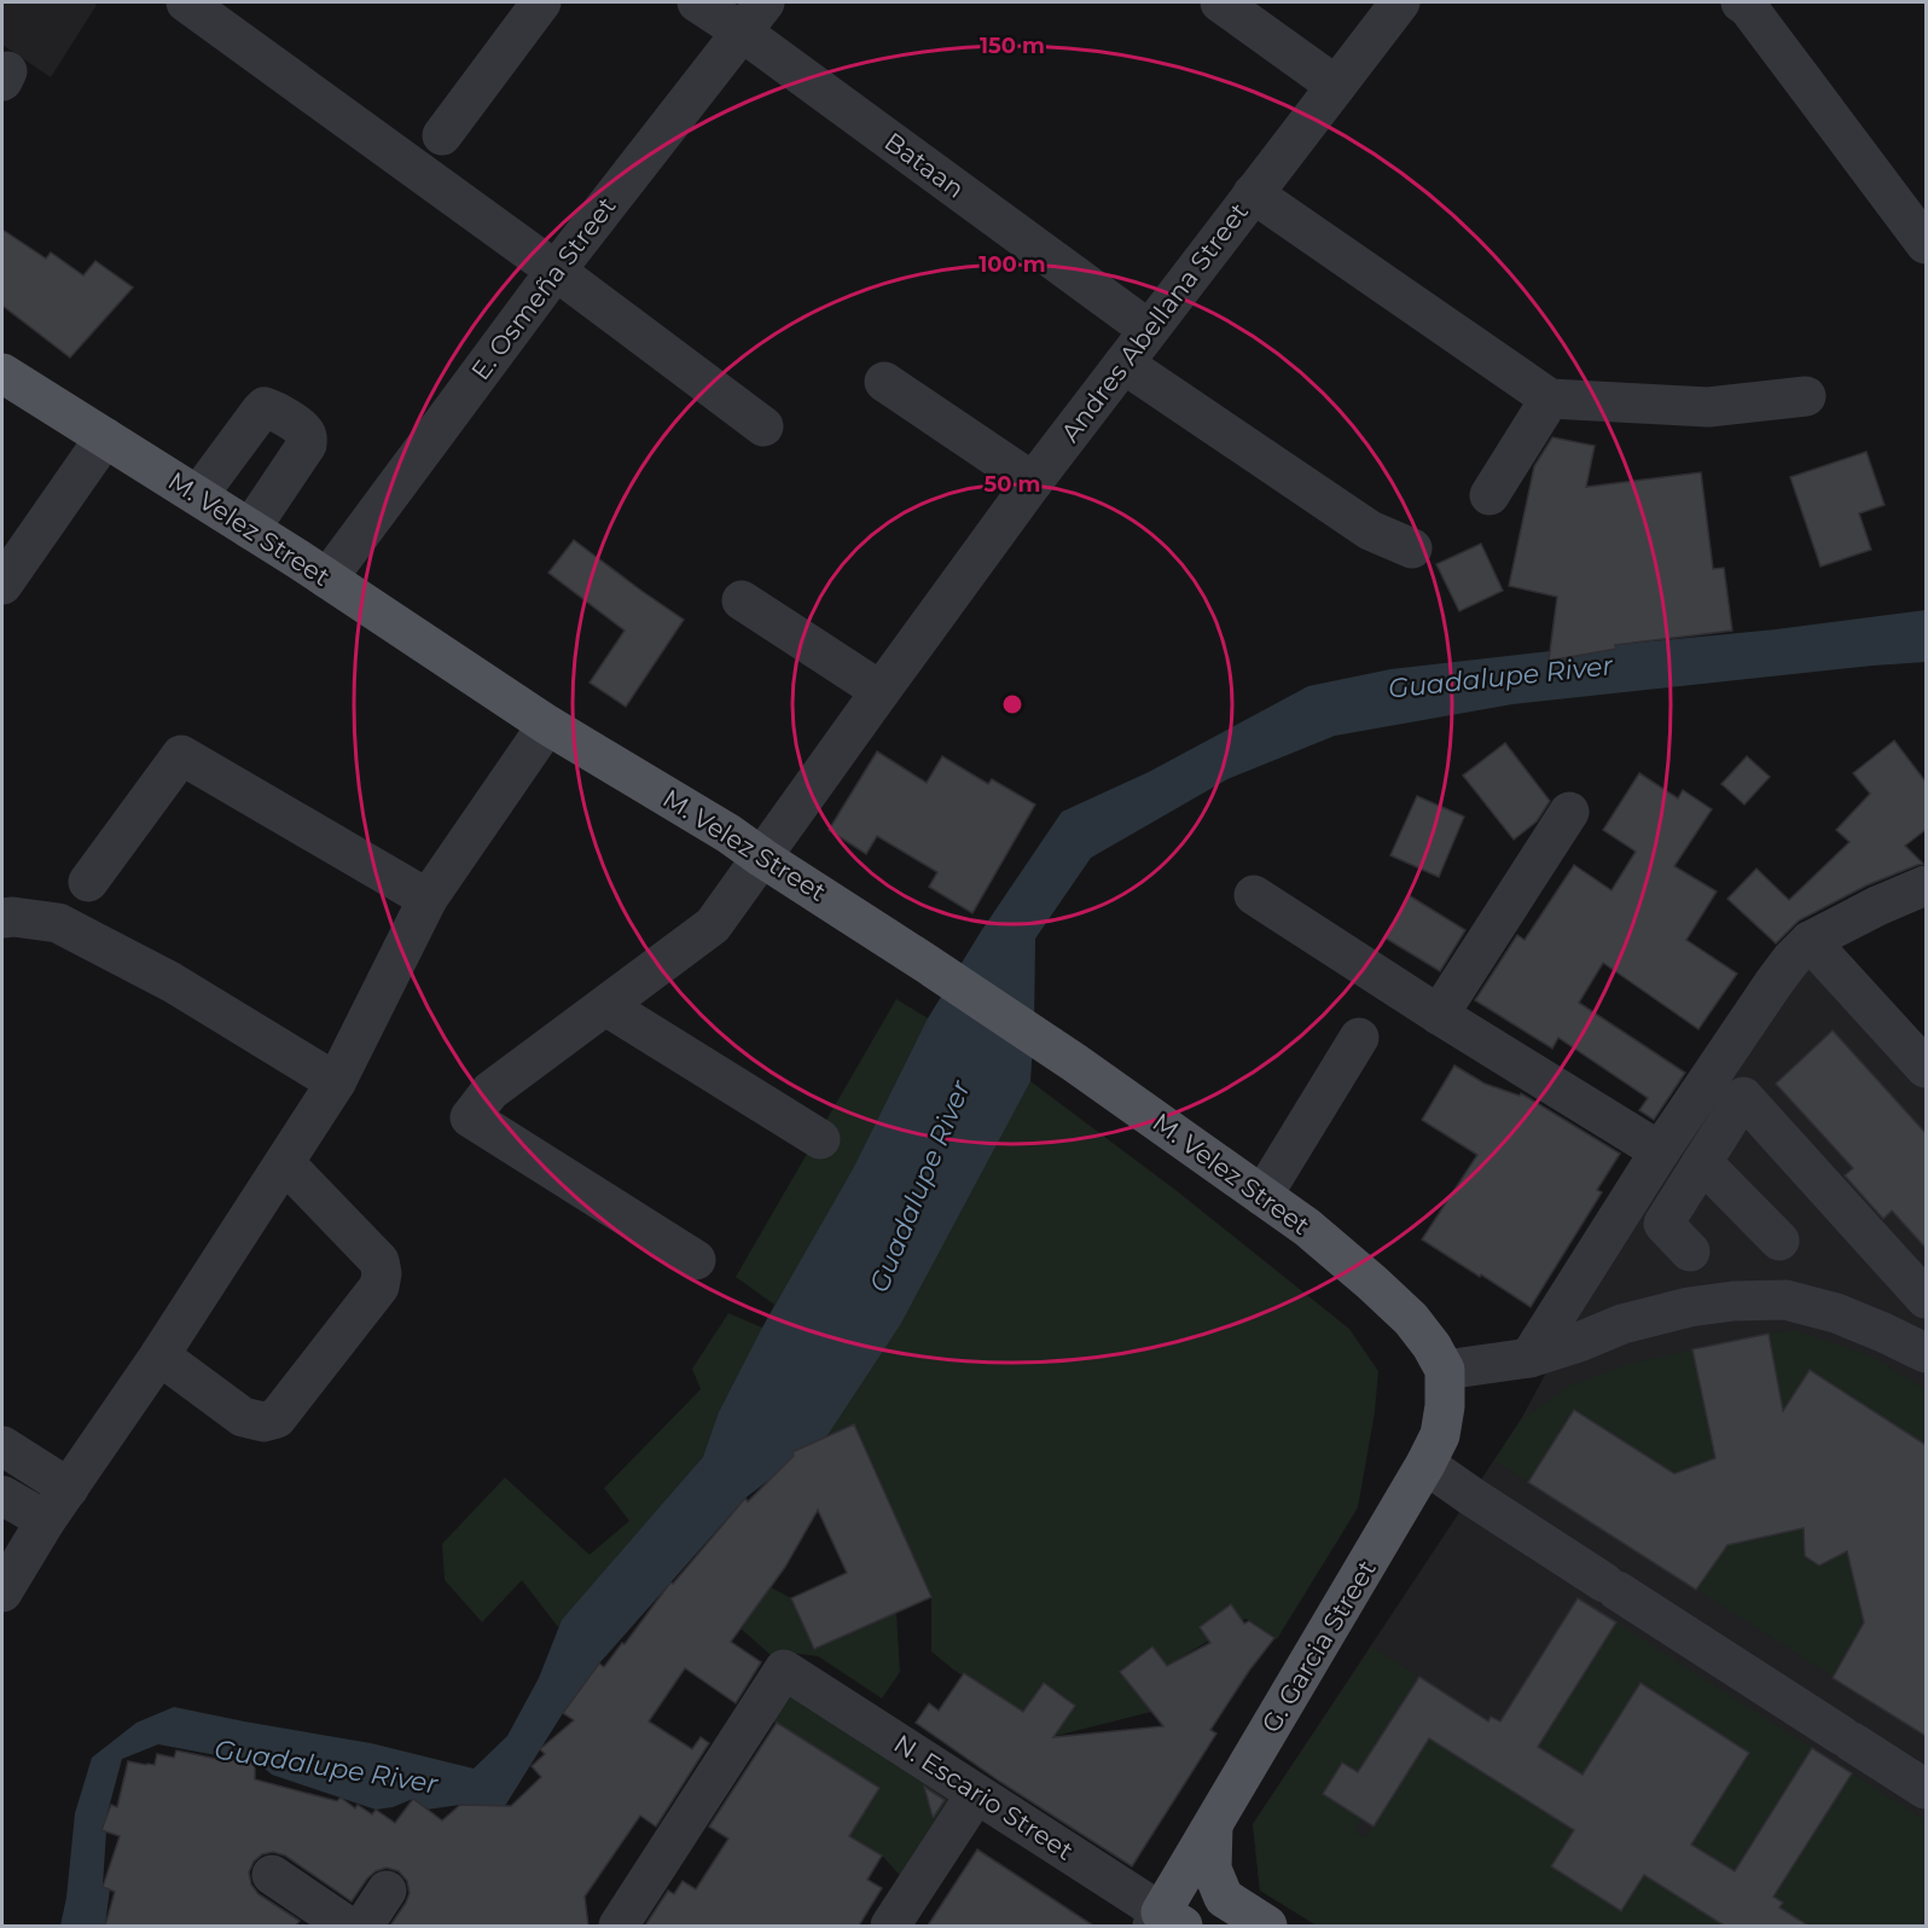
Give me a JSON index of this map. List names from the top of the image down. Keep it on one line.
{"streets":{"main road":["M. Velez Street","G. Garcia Street"],"street":["Bataan","E. Osmeña Street","Andres Abellana Street","N. Escario Street"]},"crossings":[["Bataan","E. Osmeña Street"],["Bataan","Andres Abellana Street"],["E. Osmeña Street","M. Velez Street"],["Andres Abellana Street","M. Velez Street"],["M. Velez Street","G. Garcia Street"],["G. Garcia Street","N. Escario Street"]],"water":["Guadalupe River"],"rings":["150 m","100 m","50 m"]}
